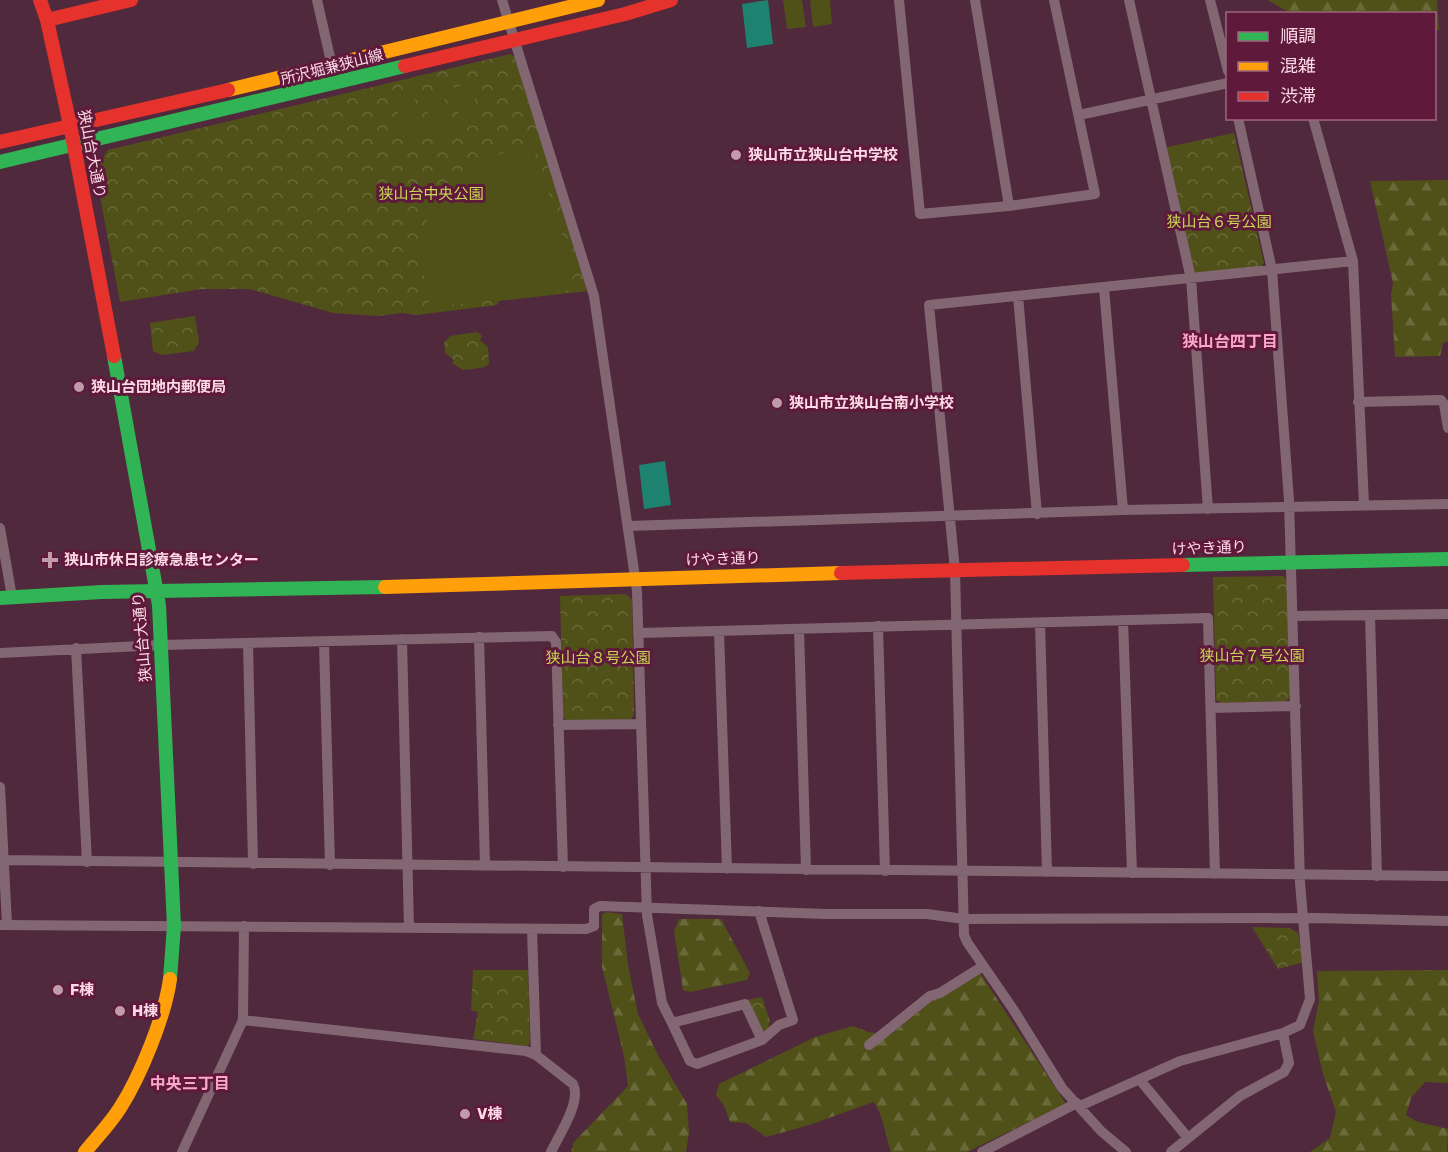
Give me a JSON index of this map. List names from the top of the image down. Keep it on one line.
{"streets":{"street":["所沢堀兼狭山線","狭山台大通り","けやき通り"]},"crossings":[["所沢堀兼狭山線","狭山台大通り"],["狭山台大通り","けやき通り"]],"districts":["狭山台四丁目","中央三丁目"],"parks":["狭山台中央公園","狭山台６号公園","狭山台７号公園","狭山台８号公園"],"places":{"other":["狭山市立狭山台中学校","狭山台団地内郵便局","狭山市立狭山台南小学校","F棟","H棟","V棟"],"health":["狭山市休日診療急患センター"]},"legend":["順調","混雑","渋滞"]}
